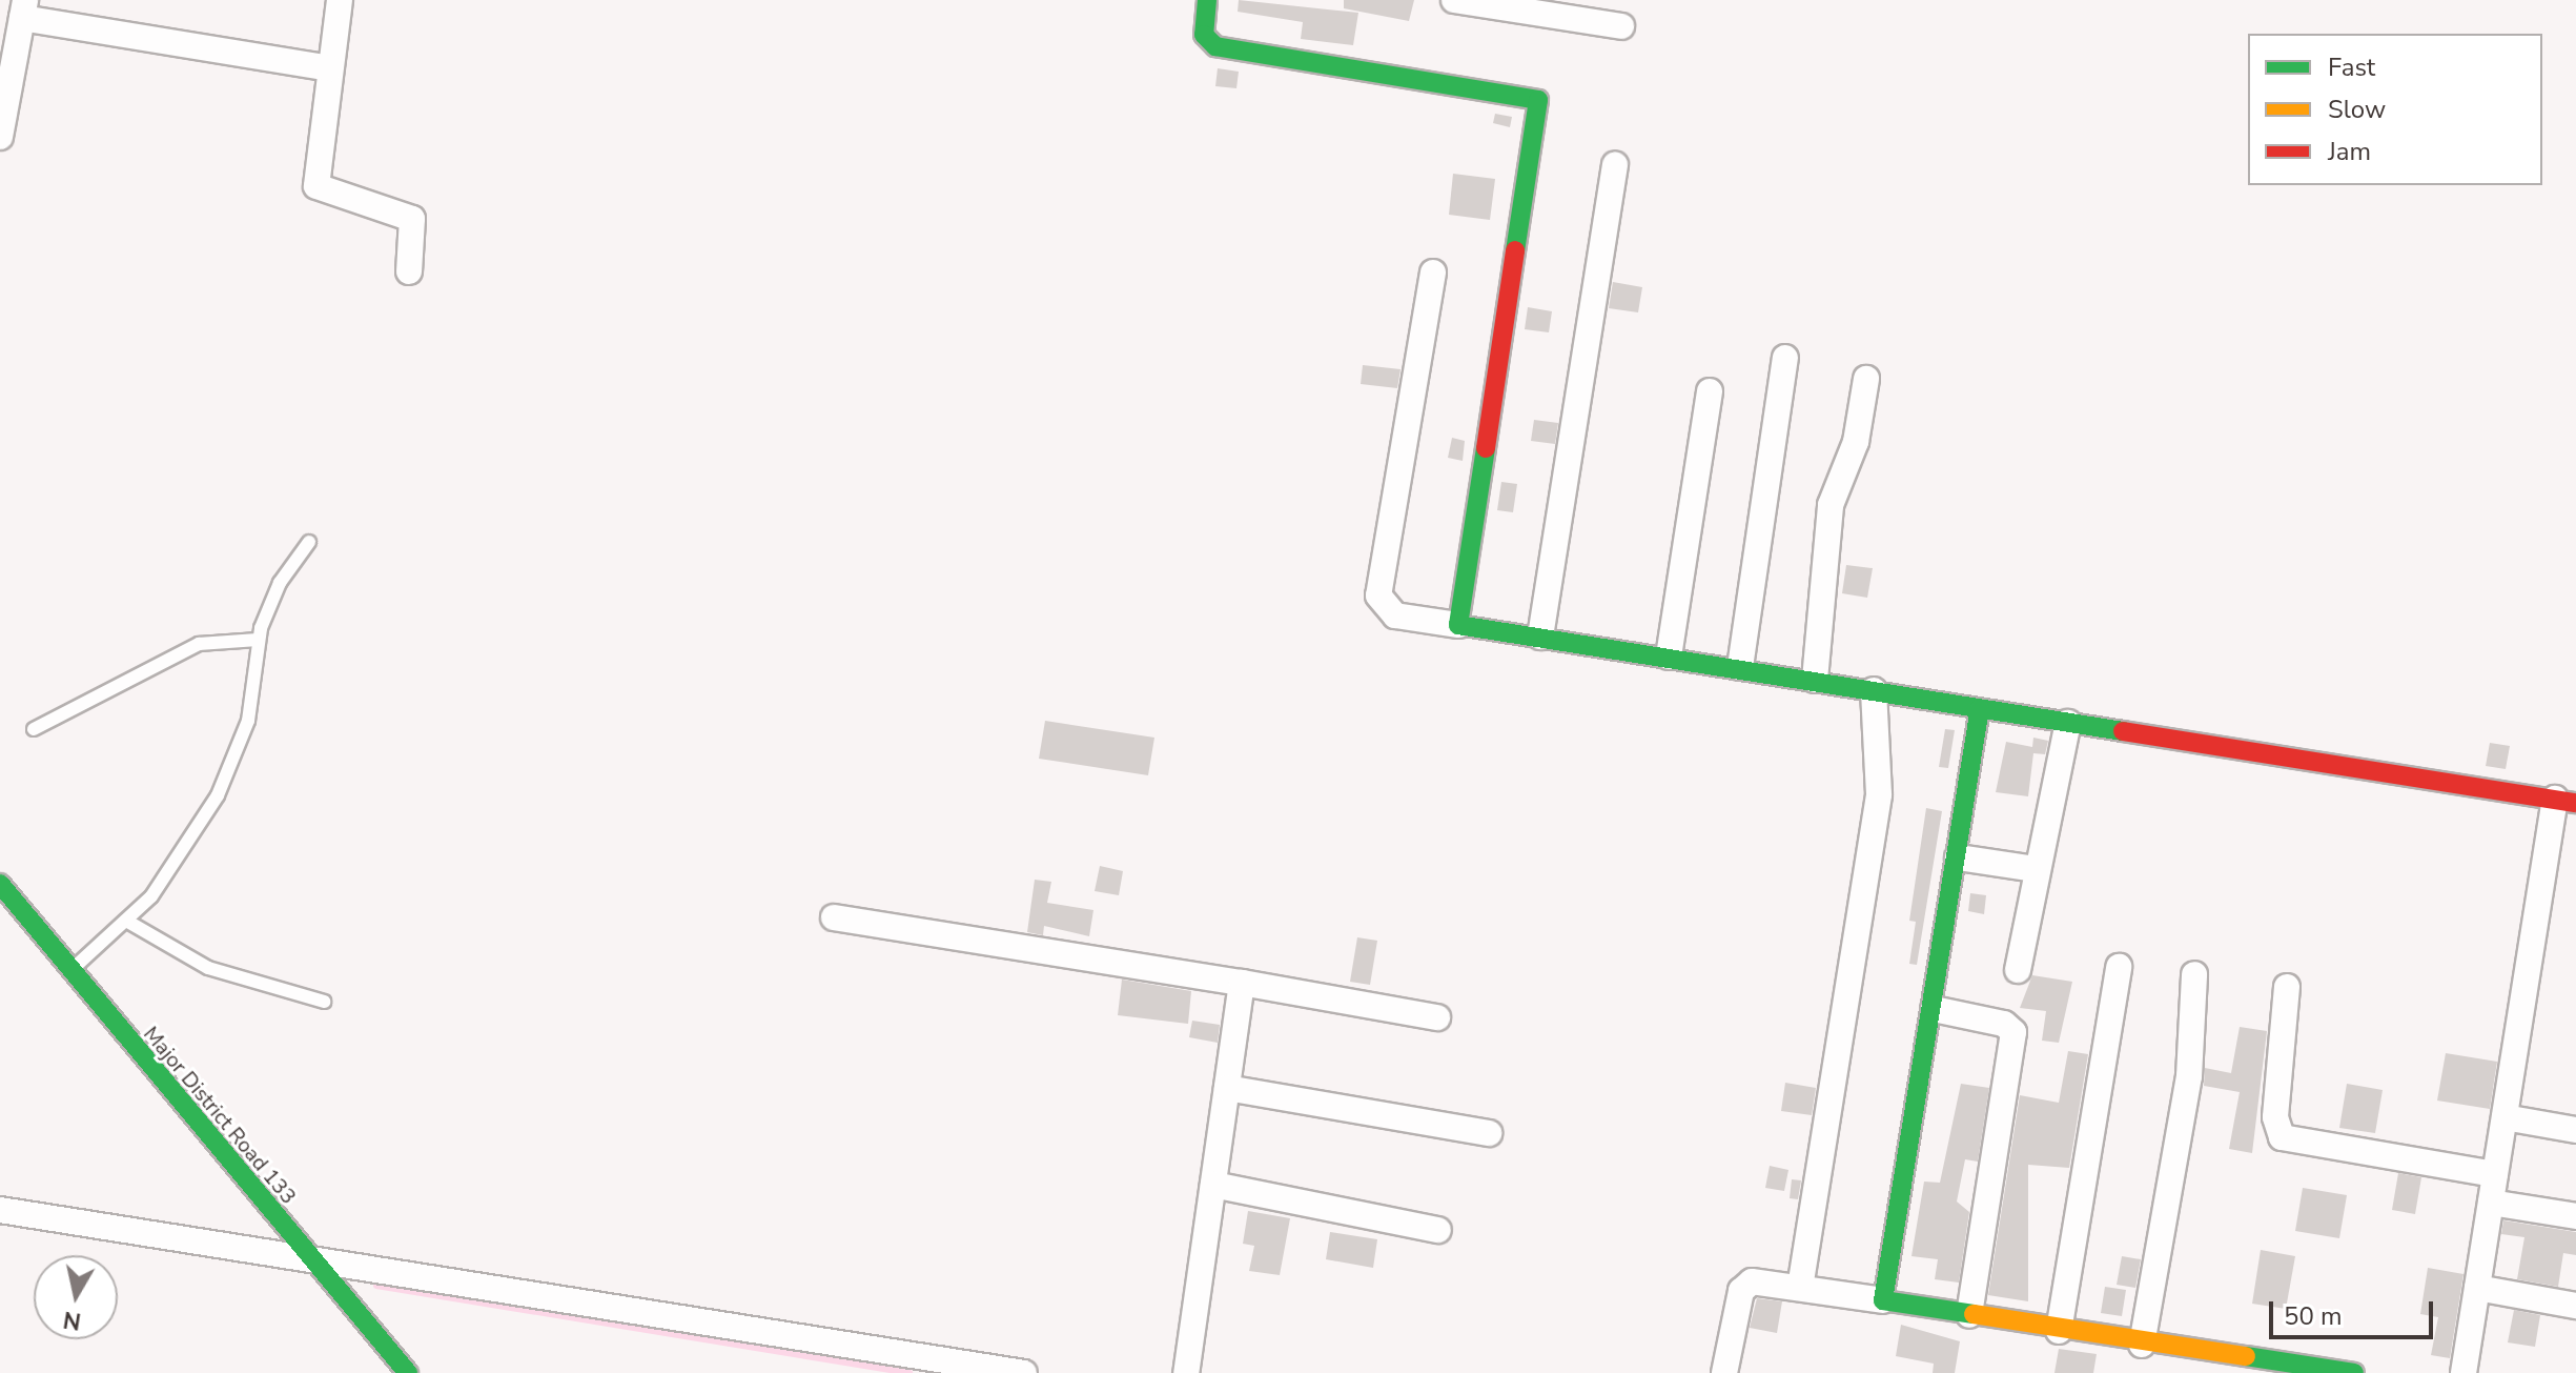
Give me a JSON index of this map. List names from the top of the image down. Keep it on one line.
{"streets":{"street":["Major District Road 133"]},"legend":["Fast","Slow","Jam"],"scale_bar":"50 m","north":"bottom"}
